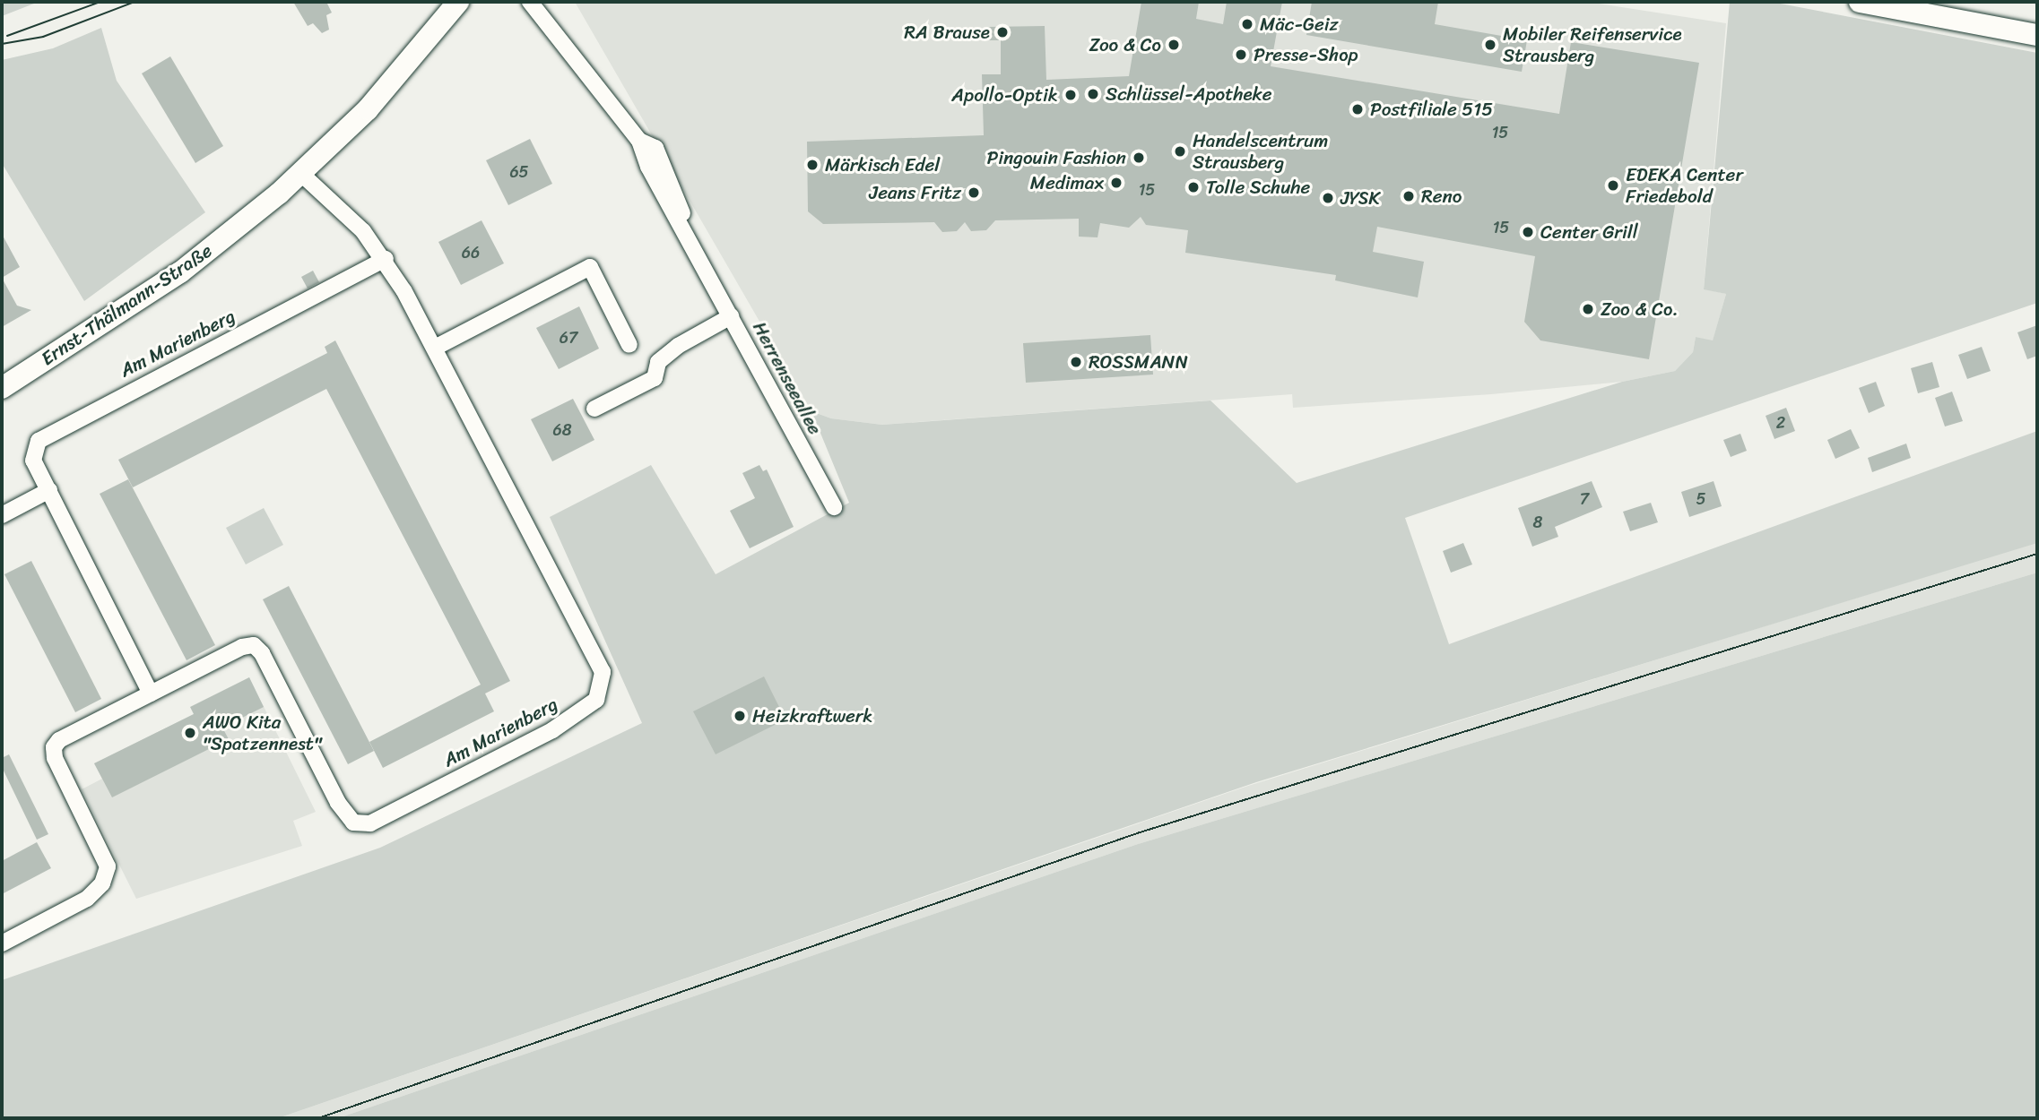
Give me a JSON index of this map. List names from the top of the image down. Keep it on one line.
{"streets":{"main road":["Ernst-Thälmann-Straße"],"street":["Am Marienberg","Herrenseeallee"]},"crossings":[["Ernst-Thälmann-Straße","Am Marienberg"]],"places":["Mäc-Geiz","RA Brause","Zoo & Co","Mobiler Reifenservice Strausberg","Presse-Shop","Schlüssel-Apotheke","Apollo-Optik","Postfiliale 515","Handelscentrum Strausberg","Pingouin Fashion","Märkisch Edel","Medimax","EDEKA Center Friedebold","Tolle Schuhe","Jeans Fritz","Reno","JYSK","Center Grill","Zoo & Co.","ROSSMANN","Heizkraftwerk","AWO Kita \"Spatzennest\""],"house_numbers":["15","65","15","15","66","67","2","68","7","5","8"]}
